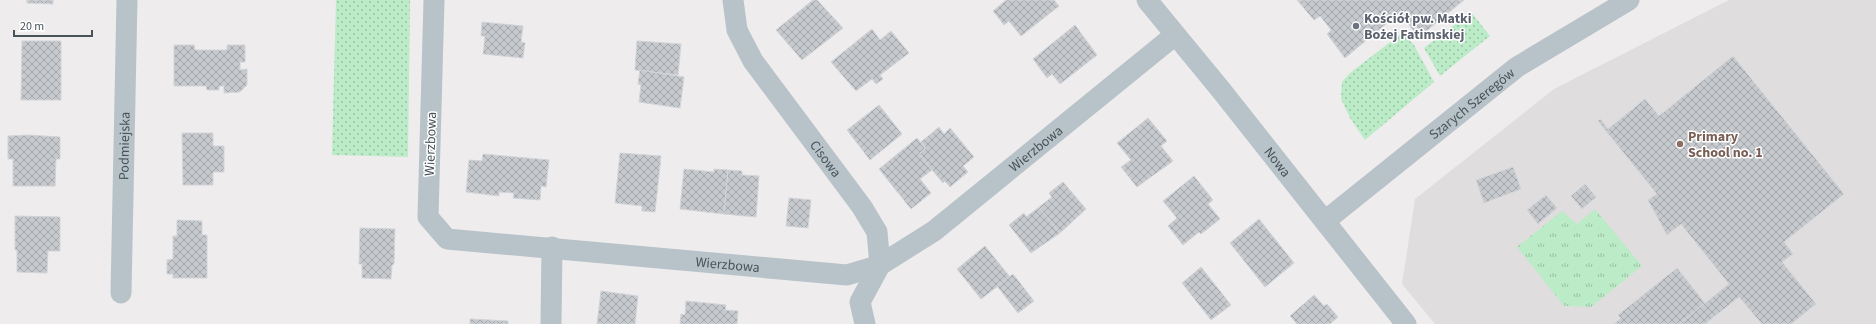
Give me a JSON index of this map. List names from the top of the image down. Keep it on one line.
{"streets":{"street":["Szarych Szeregów","Wierzbowa","Podmiejska","Cisowa","Nowa"]},"crossings":[["Szarych Szeregów","Nowa"],["Wierzbowa","Cisowa"],["Wierzbowa","Nowa"]],"places":["Kościół pw. Matki Bożej Fatimskiej","Primary School no. 1"],"scale_bar":"20 m"}
